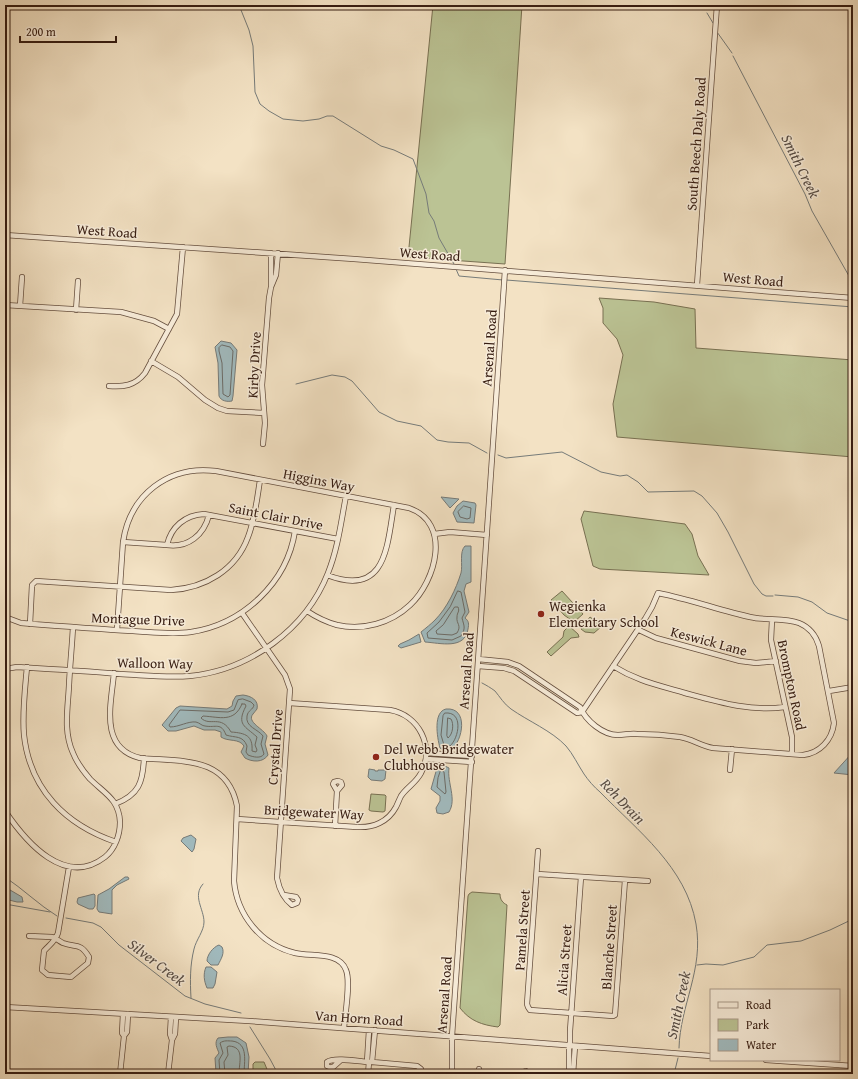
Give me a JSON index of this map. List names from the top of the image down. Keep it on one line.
{"streets":{"street":["South Beech Daly Road","West Road","Arsenal Road","Kirby Drive","Higgins Way","Saint Clair Drive","Montague Drive","Keswick Lane","Walloon Way","Brompton Road","Crystal Drive","Bridgewater Way","Pamela Street","Blanche Street","Alicia Street","Van Horn Road"]},"crossings":[["South Beech Daly Road","West Road"],["West Road","Arsenal Road"],["West Road","Kirby Drive"],["Arsenal Road","Van Horn Road"],["Higgins Way","Saint Clair Drive"],["Higgins Way","Montague Drive"],["Higgins Way","Walloon Way"],["Saint Clair Drive","Montague Drive"],["Saint Clair Drive","Walloon Way"],["Montague Drive","Crystal Drive"],["Keswick Lane","Brompton Road"],["Walloon Way","Crystal Drive"],["Crystal Drive","Bridgewater Way"],["Pamela Street","Blanche Street"],["Pamela Street","Alicia Street"],["Blanche Street","Alicia Street"],["Alicia Street","Van Horn Road"]],"water":["Smith Creek","Reh Drain","Silver Creek"],"places":["Wegienka Elementary School","Del Webb Bridgewater Clubhouse"],"legend":["Road","Park","Water"],"scale_bar":"200 m"}
